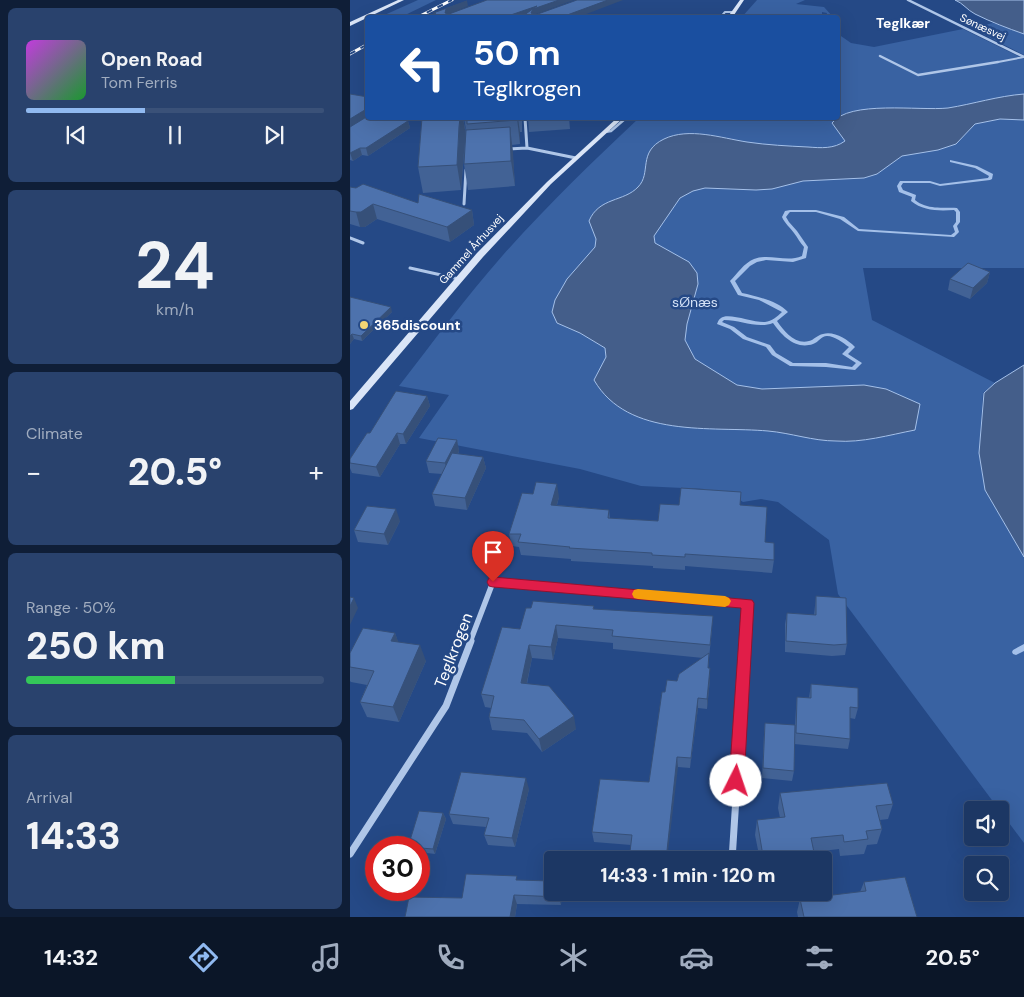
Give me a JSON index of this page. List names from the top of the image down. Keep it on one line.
{"streets":{"street":["Sønæsvej","Gammel Århusvej","Teglkrogen"]},"districts":["Teglkær"],"parks":["sØnæs"],"places":["365discount"],"page":{"turn":["50 m","Teglkrogen"],"song":["Open Road","Tom Ferris"],"tile":[["24","km/h"],"Climate",["Range · 50%","250 km"],["Arrival","14:33"]],"heat":["−","20.5°","+"],"limit":"30","trip":"14:33 · 1 min · 120 m","tabs":["14:32","20.5°"]}}
